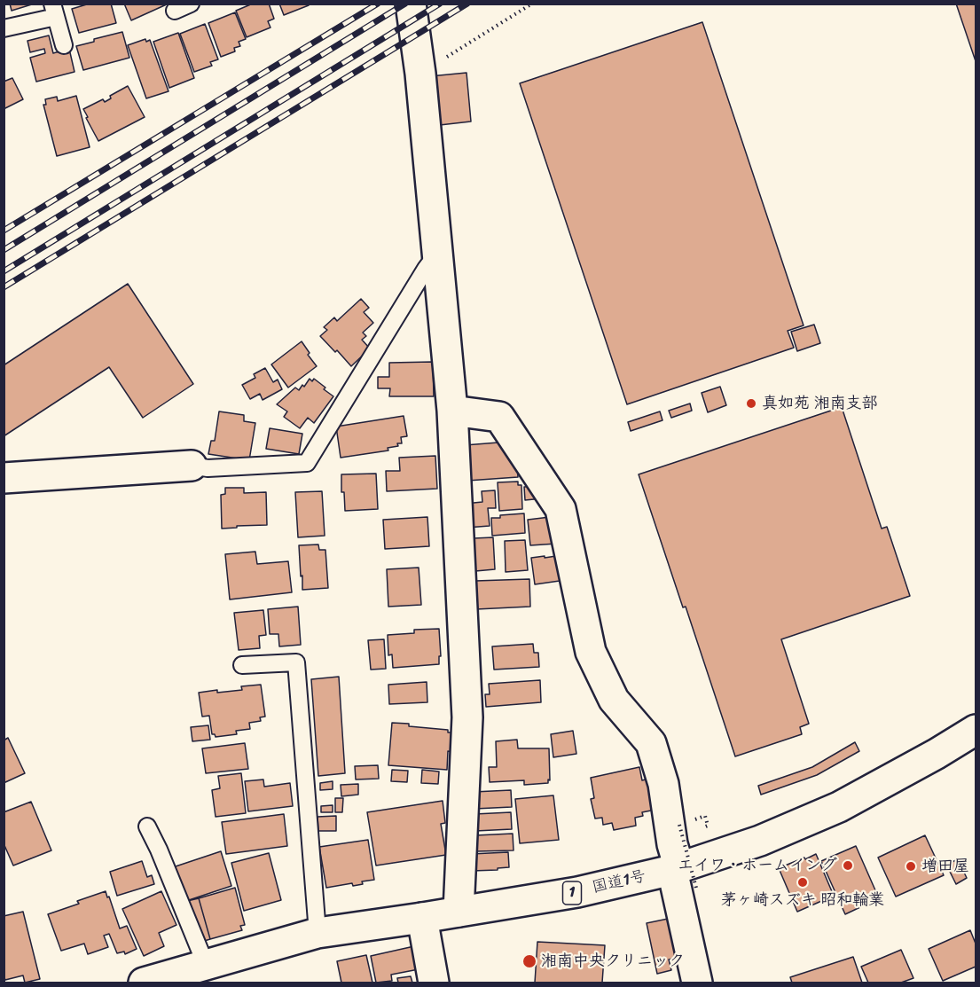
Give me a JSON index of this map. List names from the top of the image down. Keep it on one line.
{"streets":{"main road":["国道1号","1"]},"places":["真如苑 湘南支部","エイワ・ホームイング","増田屋","茅ヶ崎スズキ 昭和輪業","湘南中央クリニック"]}
